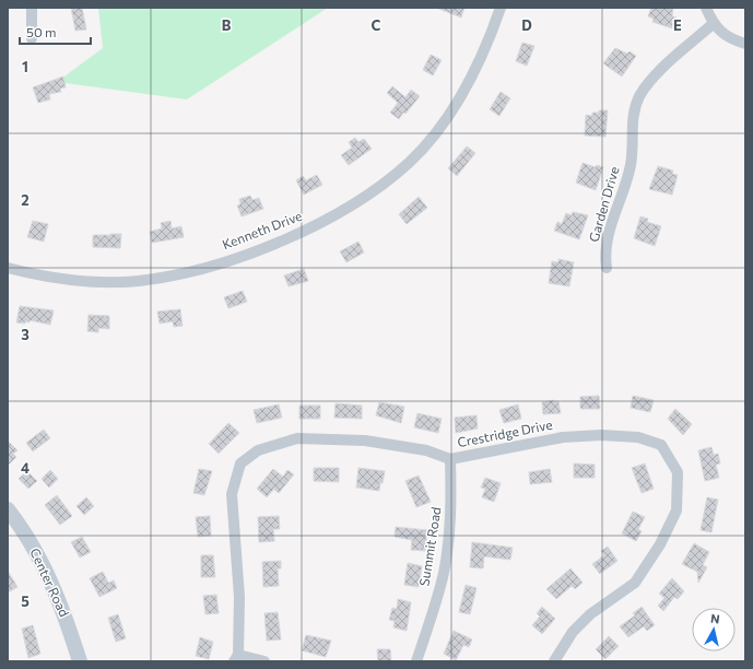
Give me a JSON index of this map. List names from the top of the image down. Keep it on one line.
{"streets":{"street":["Garden Drive","Kenneth Drive","Crestridge Drive","Summit Road","Center Road"]},"crossings":[["Crestridge Drive","Summit Road"]],"scale_bar":"50 m","north":"top","grid":{"columns":["B","C","D","E"],"rows":["1","2","3","4","5"]}}
